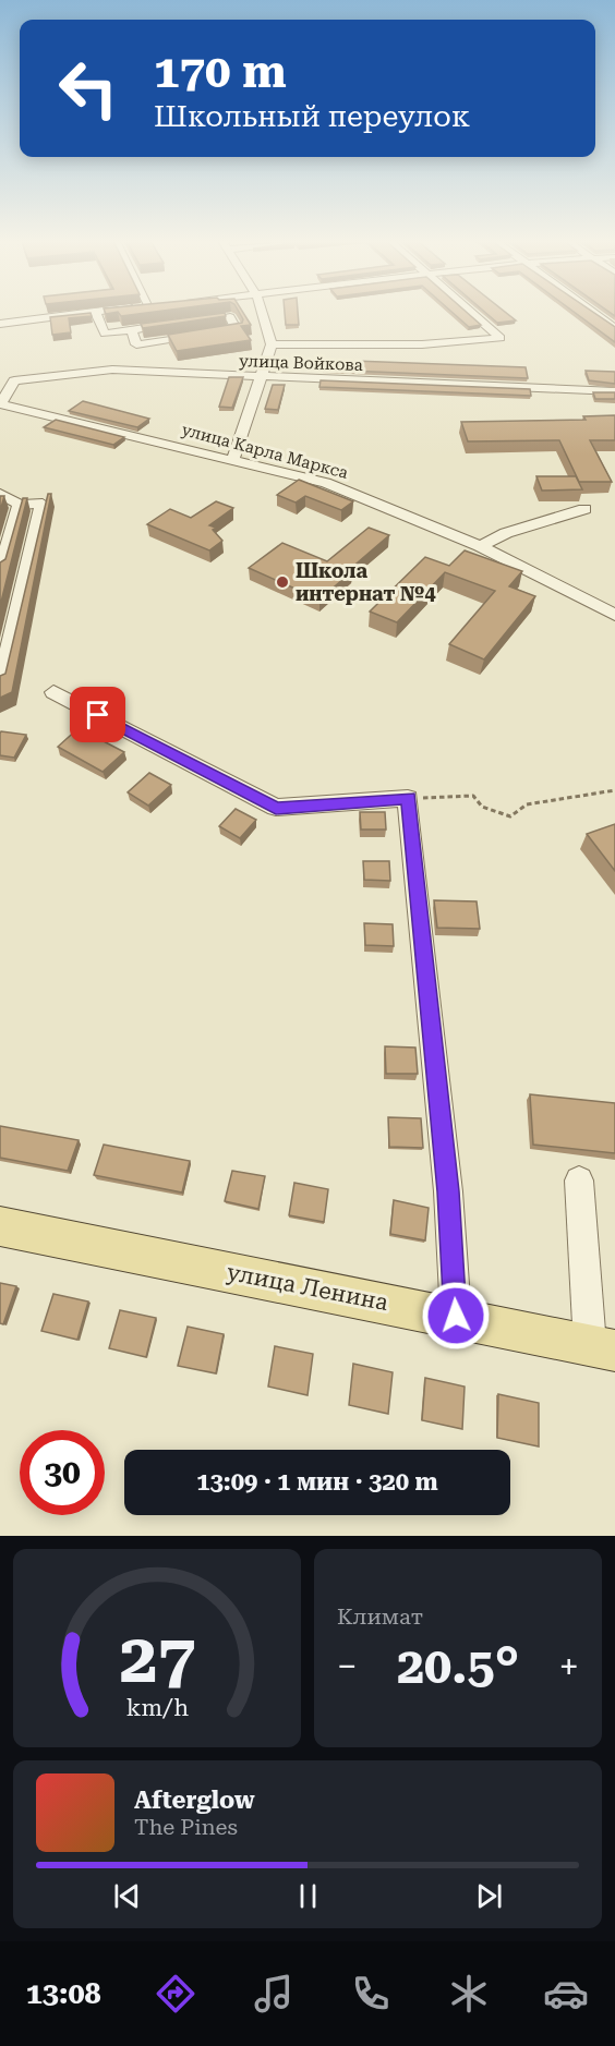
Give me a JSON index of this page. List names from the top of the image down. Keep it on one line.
{"streets":{"main road":["улица Ленина"],"street":["улица Войкова","улица Карла Маркса"]},"crossings":[["улица Войкова","улица Карла Маркса"]],"places":["Школа интернат №4"],"page":{"turn":["170 m","Школьный переулок"],"limit":"30","trip":"13:09 · 1 мин · 320 m","tile":"Климат","heat":["−","20.5°","+"],"song":["Afterglow","The Pines"],"tabs":"13:08","gauge":["27","km/h"]}}
